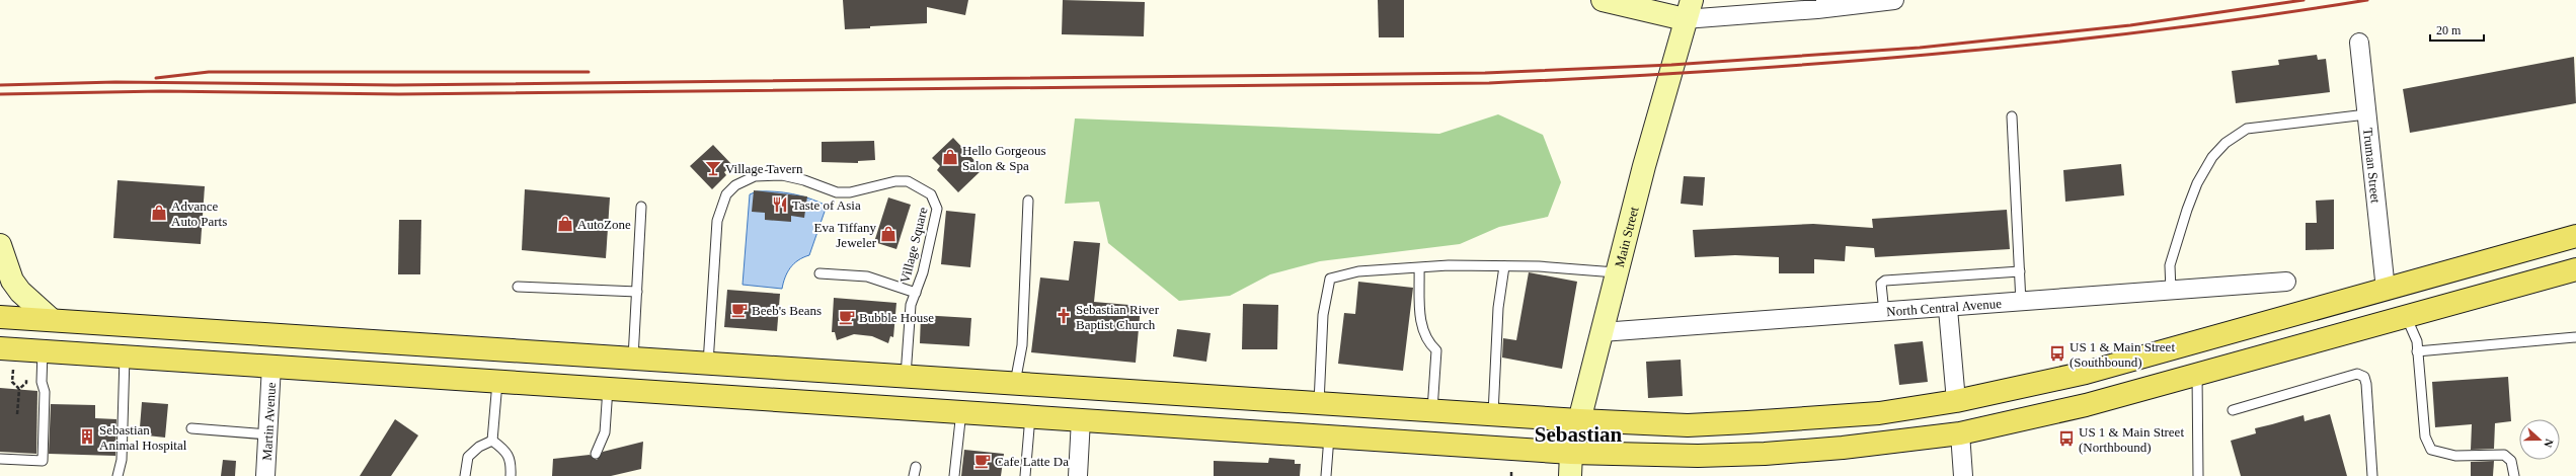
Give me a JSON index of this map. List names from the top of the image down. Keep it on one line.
{"streets":{"street":["Truman Street","Main Street","North Central Avenue","Martin Avenue"],"lane":["Village Square"]},"crossings":[["Main Street","North Central Avenue"]],"districts":["Sebastian"],"places":{"shop":["Hello Gorgeous Salon & Spa","Advance Auto Parts","AutoZone","Eva Tiffany Jeweler"],"bar":["Village Tavern"],"restaurant":["Taste of Asia"],"cafe":["Beeb's Beans","Bubble House","Cafe Latte Da"],"church":["Sebastian River Baptist Church"],"bus stop":["US 1 & Main Street (Southbound)","US 1 & Main Street (Northbound)"],"building":["Sebastian Animal Hospital"]},"scale_bar":"20 m","north":"right"}
